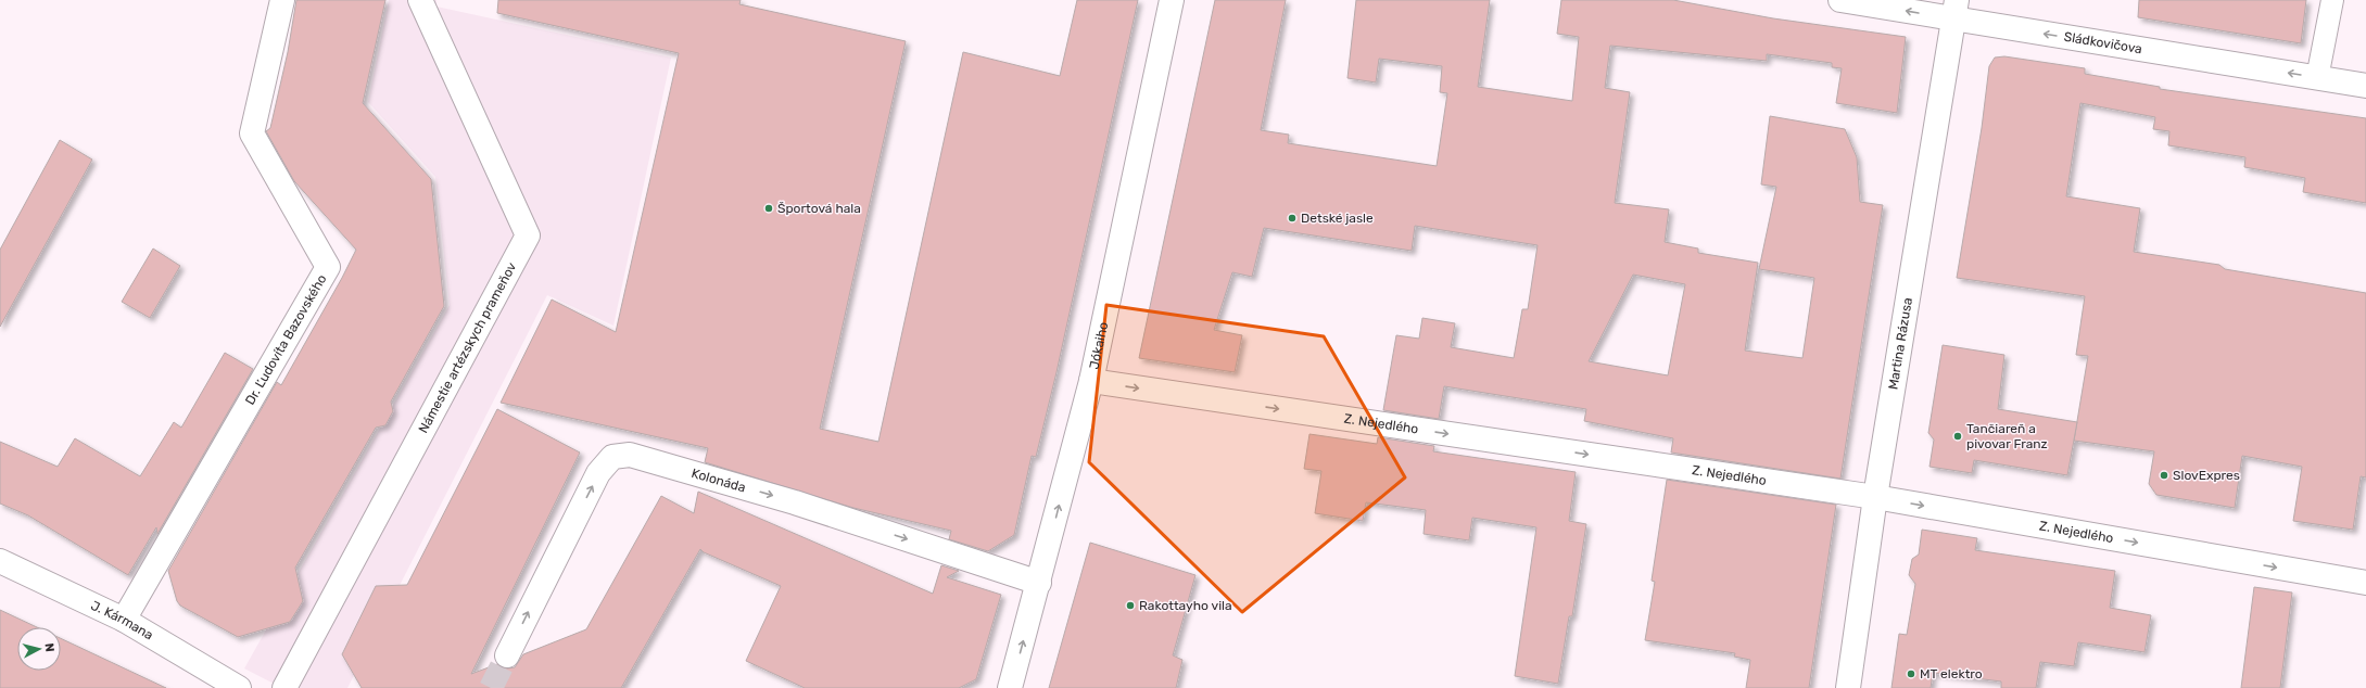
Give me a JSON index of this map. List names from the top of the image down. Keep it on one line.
{"streets":{"street":["Sládkovičova","Dr. Ľudovíta Bazovského","Martina Rázusa","Jókaiho","Námestie artézskych prameňov","Z. Nejedlého","Kolonáda","J. Kármana"]},"crossings":[["Sládkovičova","Martina Rázusa"],["Dr. Ľudovíta Bazovského","J. Kármana"],["Martina Rázusa","Z. Nejedlého"],["Jókaiho","Z. Nejedlého"],["Jókaiho","Kolonáda"]],"one_way":["Sládkovičova","Jókaiho","Z. Nejedlého"],"places":["Športová hala","Detské jasle","Tančiareň a pivovar Franz","SlovExpres","Rakottayho vila","MT elektro"],"north":"right"}
